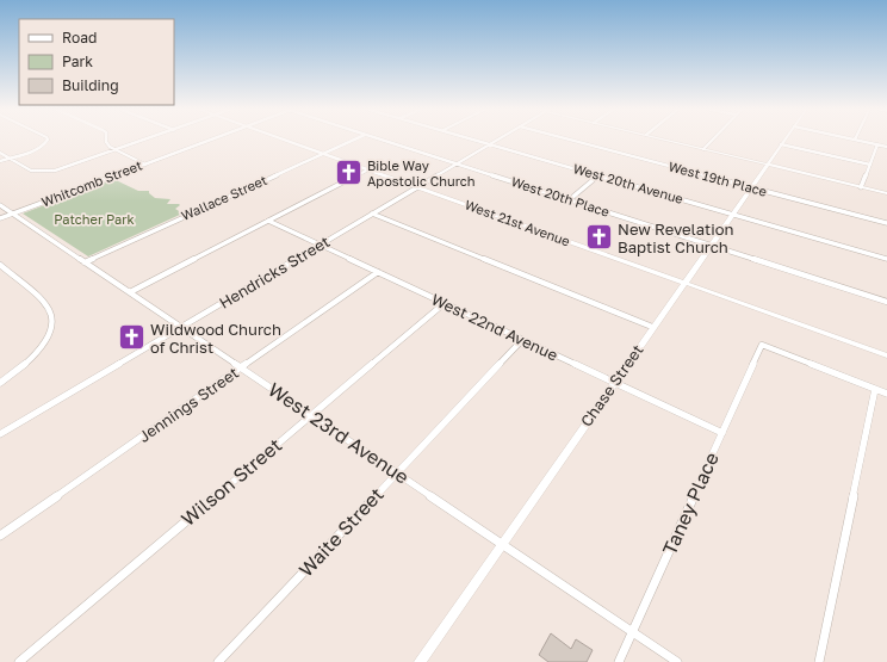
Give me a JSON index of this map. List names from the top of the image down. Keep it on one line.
{"streets":{"street":["West 19th Place","Whitcomb Street","West 20th Avenue","West 20th Place","Wallace Street","West 21st Avenue","Hendricks Street","West 22nd Avenue","Chase Street","Jennings Street","West 23rd Avenue","Wilson Street","Taney Place","Waite Street"]},"crossings":[["West 19th Place","Chase Street"],["Whitcomb Street","West 23rd Avenue"],["West 20th Avenue","Hendricks Street"],["West 20th Avenue","Chase Street"],["West 20th Place","Hendricks Street"],["West 20th Place","Chase Street"],["Wallace Street","West 21st Avenue"],["Wallace Street","West 23rd Avenue"],["West 21st Avenue","Hendricks Street"],["West 21st Avenue","Chase Street"],["Hendricks Street","West 22nd Avenue"],["Hendricks Street","West 23rd Avenue"],["West 22nd Avenue","Chase Street"],["West 22nd Avenue","Jennings Street"],["West 22nd Avenue","Wilson Street"],["West 22nd Avenue","Taney Place"],["West 22nd Avenue","Waite Street"],["Chase Street","West 23rd Avenue"],["Jennings Street","West 23rd Avenue"],["West 23rd Avenue","Wilson Street"],["West 23rd Avenue","Taney Place"],["West 23rd Avenue","Waite Street"]],"parks":["Patcher Park"],"places":{"church":["Bible Way Apostolic Church","New Revelation Baptist Church","Wildwood Church of Christ"]},"legend":["Road","Park","Building"]}
